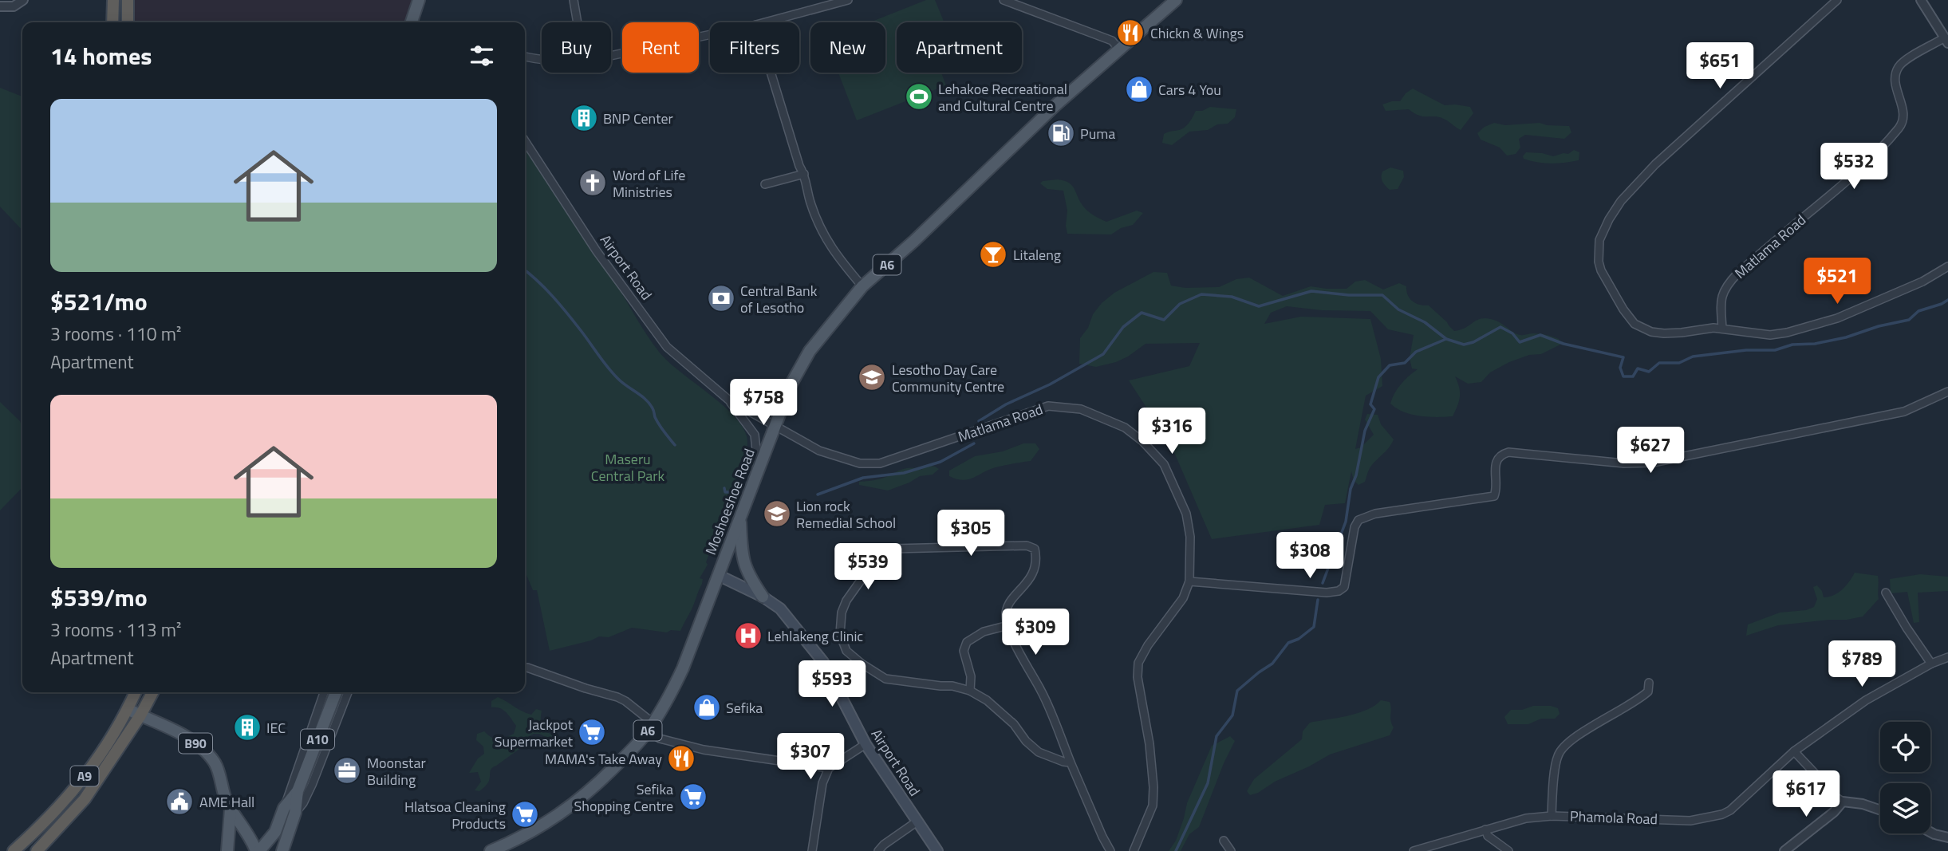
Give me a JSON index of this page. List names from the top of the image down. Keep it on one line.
{"streets":{"highway":["A9"],"main road":["A6","Airport Road","Moshoeshoe Road","A10","B90"],"street":["Matlama Road","Phamola Road"]},"crossings":[["Matlama Road","Airport Road"],["Matlama Road","Moshoeshoe Road"],["Airport Road","Moshoeshoe Road"],["A10","B90"],["B90","A9"]],"parks":["Maseru Central Park"],"places":{"restaurant":["Chickn & Wings","MAMA's Take Away"],"shop":["Cars 4 You","Sefika"],"sports":["Lehakoe Recreational and Cultural Centre"],"building":["BNP Center","IEC"],"fuel station":["Puma"],"church":["Word of Life Ministries"],"bar":["Litaleng"],"bank":["Central Bank of Lesotho"],"school or university":["Lesotho Day Care Community Centre","Lion rock Remedial School"],"hospital":["Lehlakeng Clinic"],"supermarket":["Jackpot Supermarket","Sefika Shopping Centre","Hlatsoa Cleaning Products"],"office":["Moonstar Building"],"public building":["AME Hall"]},"page":{"chip":["Buy","Rent","Filters","New","Apartment"],"heading":"14 homes","price":["$651","$532","$521","$758","$316","$627","$305","$308","$539","$309","$789","$593","$307","$617"],"list":[{"name":"$521/mo","note":"3 rooms · 110 m² · Apartment"},{"name":"$539/mo","note":"3 rooms · 113 m² · Apartment"}]}}
